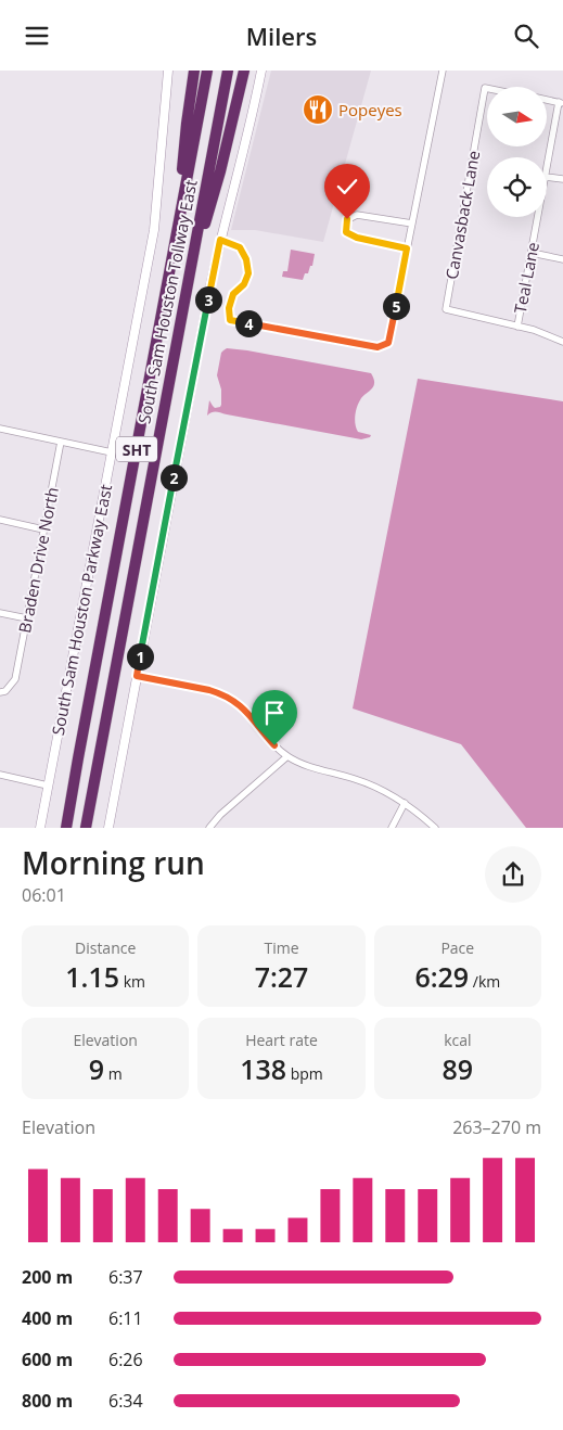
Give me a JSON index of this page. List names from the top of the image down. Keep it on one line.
{"streets":{"highway":["South Sam Houston Tollway East","SHT"],"main road":["South Sam Houston Parkway East"],"street":["Canvasback Lane","Teal Lane","Braden Drive North"]},"crossings":[["Canvasback Lane","Teal Lane"]],"places":{"restaurant":["Popeyes"]},"north":"right","page":{"header":"Milers","pins":["3","5","4","2","1"],"heading":["Morning run","06:01"],"stats":[["Distance","1.15 km"],["Time","7:27"],["Pace","6:29 /km"],["Elevation","9 m"],["Heart rate","138 bpm"],["kcal","89"]],"chart":["Elevation","263–270 m"],"list":[{"name":"200 m","note":"6:37"},{"name":"400 m","note":"6:11"},{"name":"600 m","note":"6:26"},{"name":"800 m","note":"6:34"}]}}
